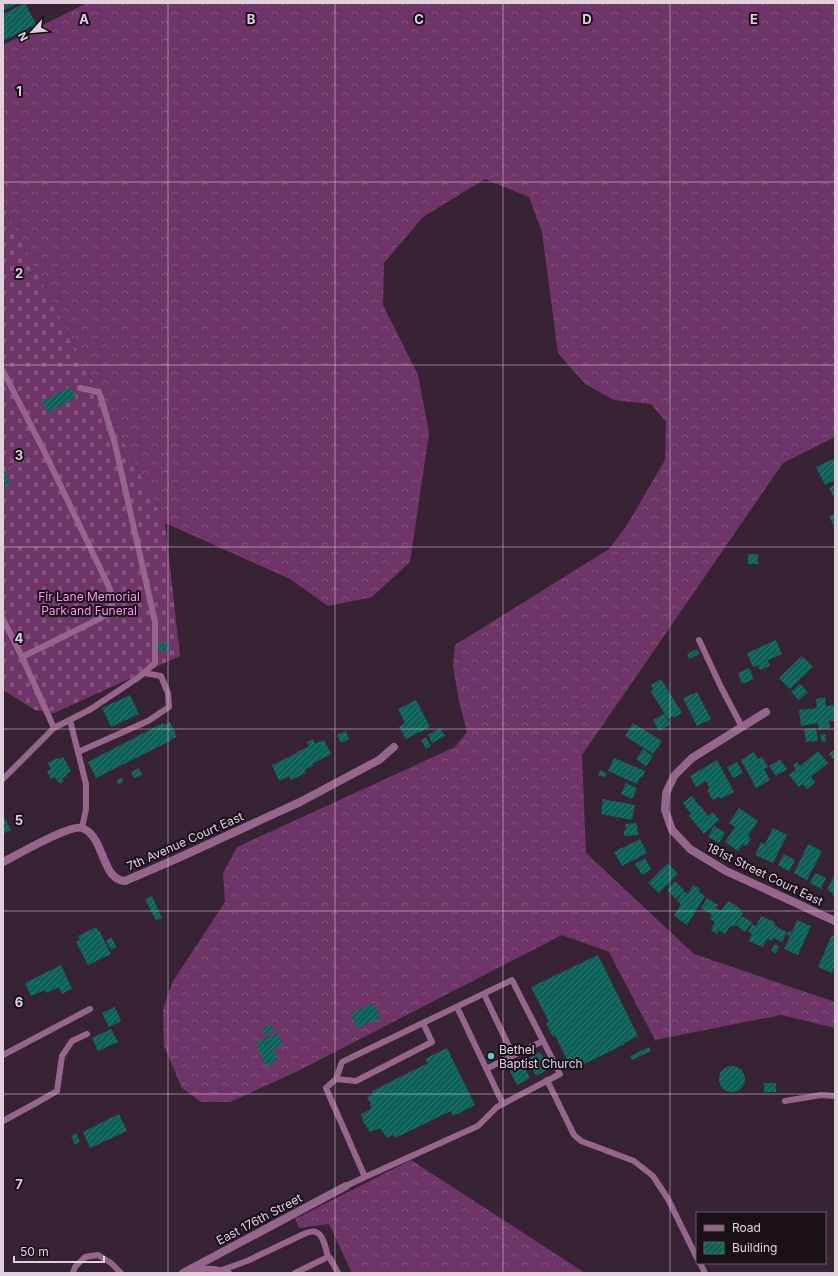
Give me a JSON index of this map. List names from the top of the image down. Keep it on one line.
{"streets":{"street":["7th Avenue Court East","181st Street Court East","East 176th Street"]},"parks":["Fir Lane Memorial Park and Funeral"],"places":["Bethel Baptist Church"],"legend":["Road","Building"],"scale_bar":"50 m","north":"bottom left","grid":{"columns":["A","B","C","D","E"],"rows":["1","2","3","4","5","6","7"]}}
